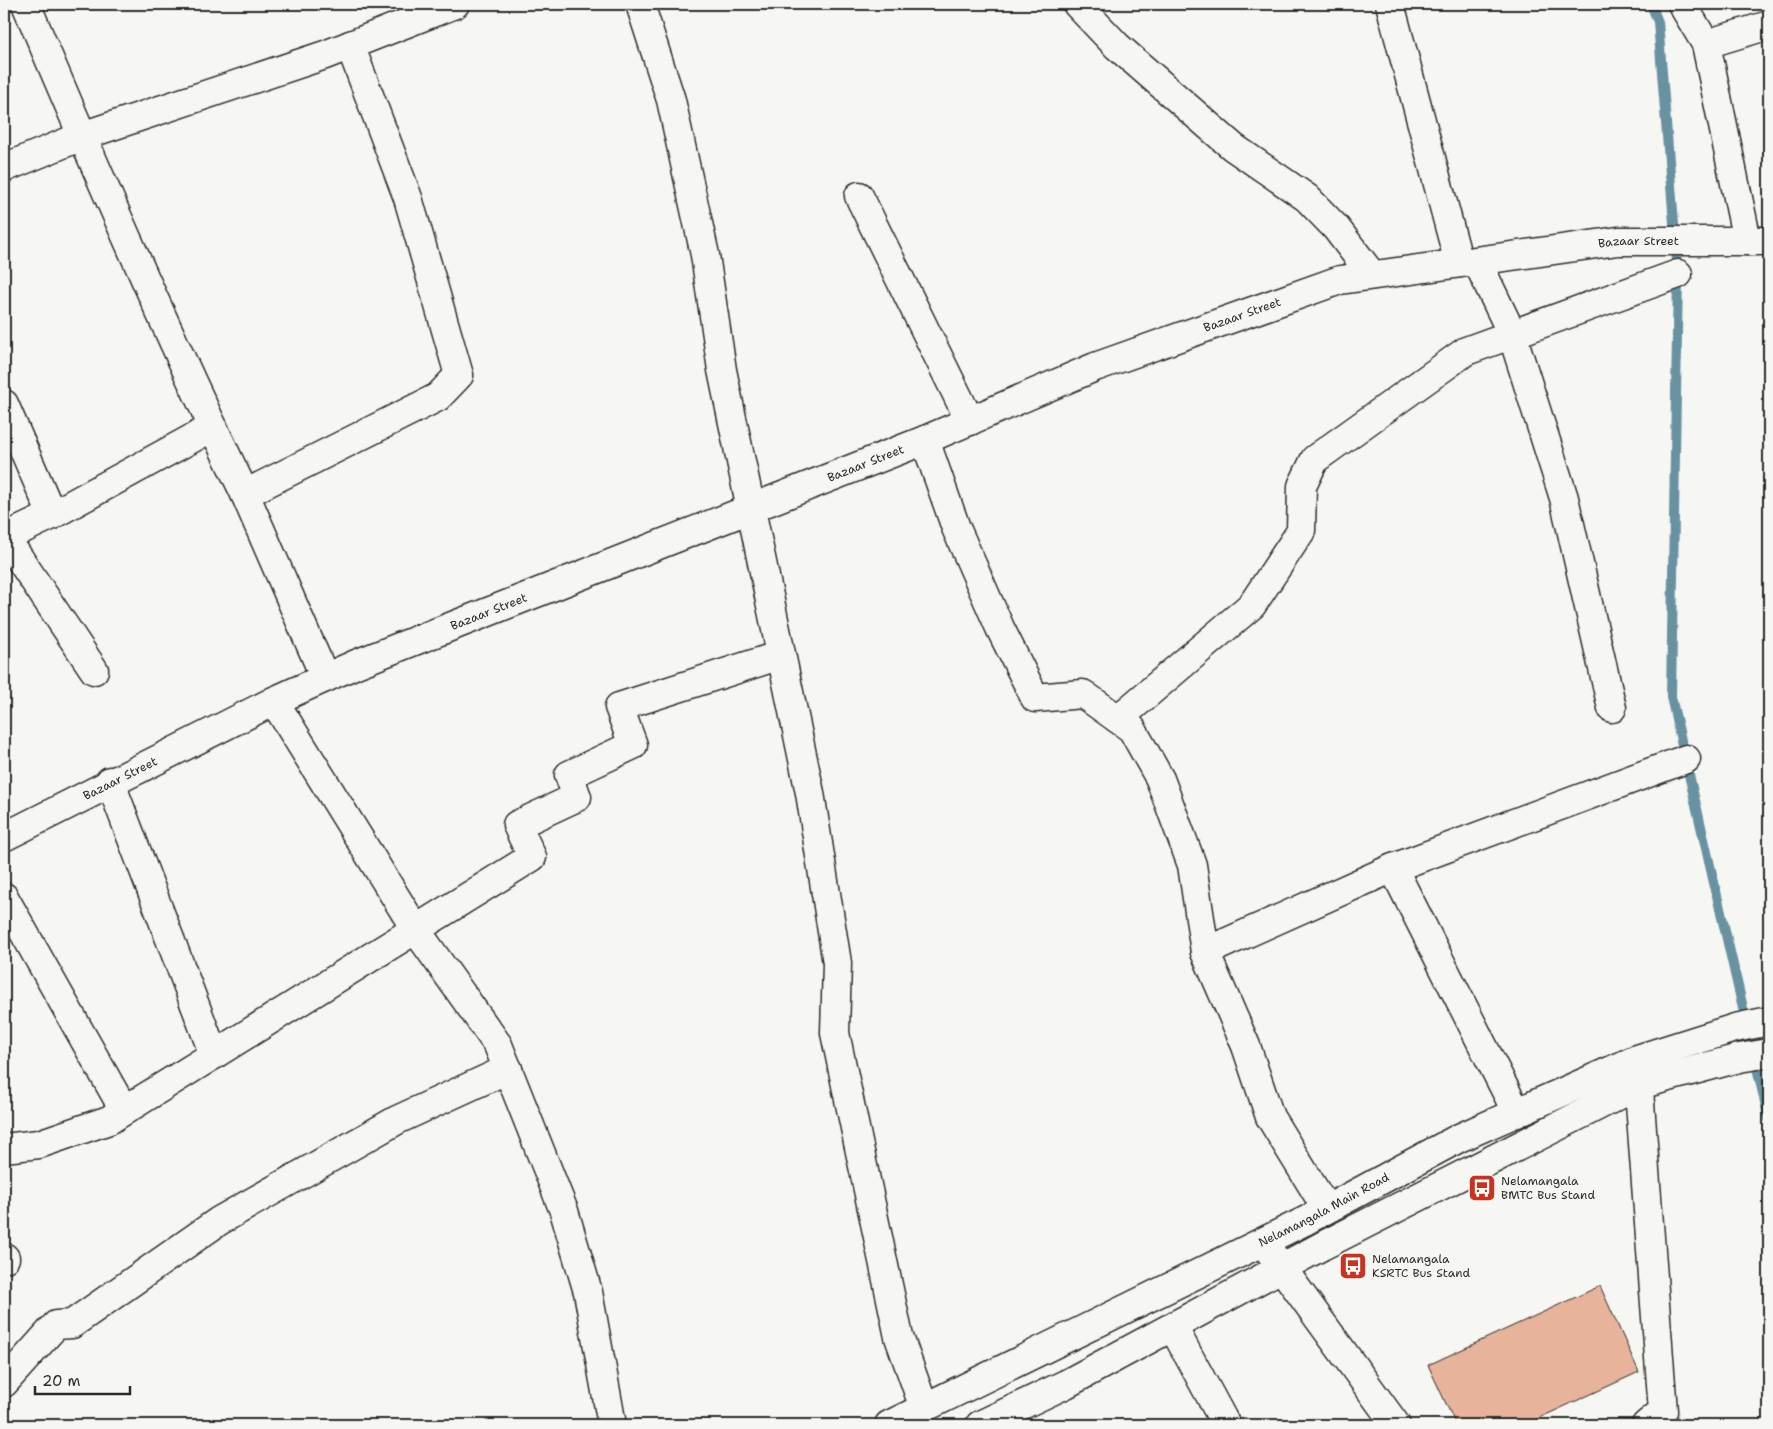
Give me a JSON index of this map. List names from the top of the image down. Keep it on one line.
{"streets":{"street":["Bazaar Street","Nelamangala Main Road"]},"places":{"bus stop":["Nelamangala BMTC Bus Stand","Nelamangala KSRTC Bus Stand"]},"scale_bar":"20 m"}
